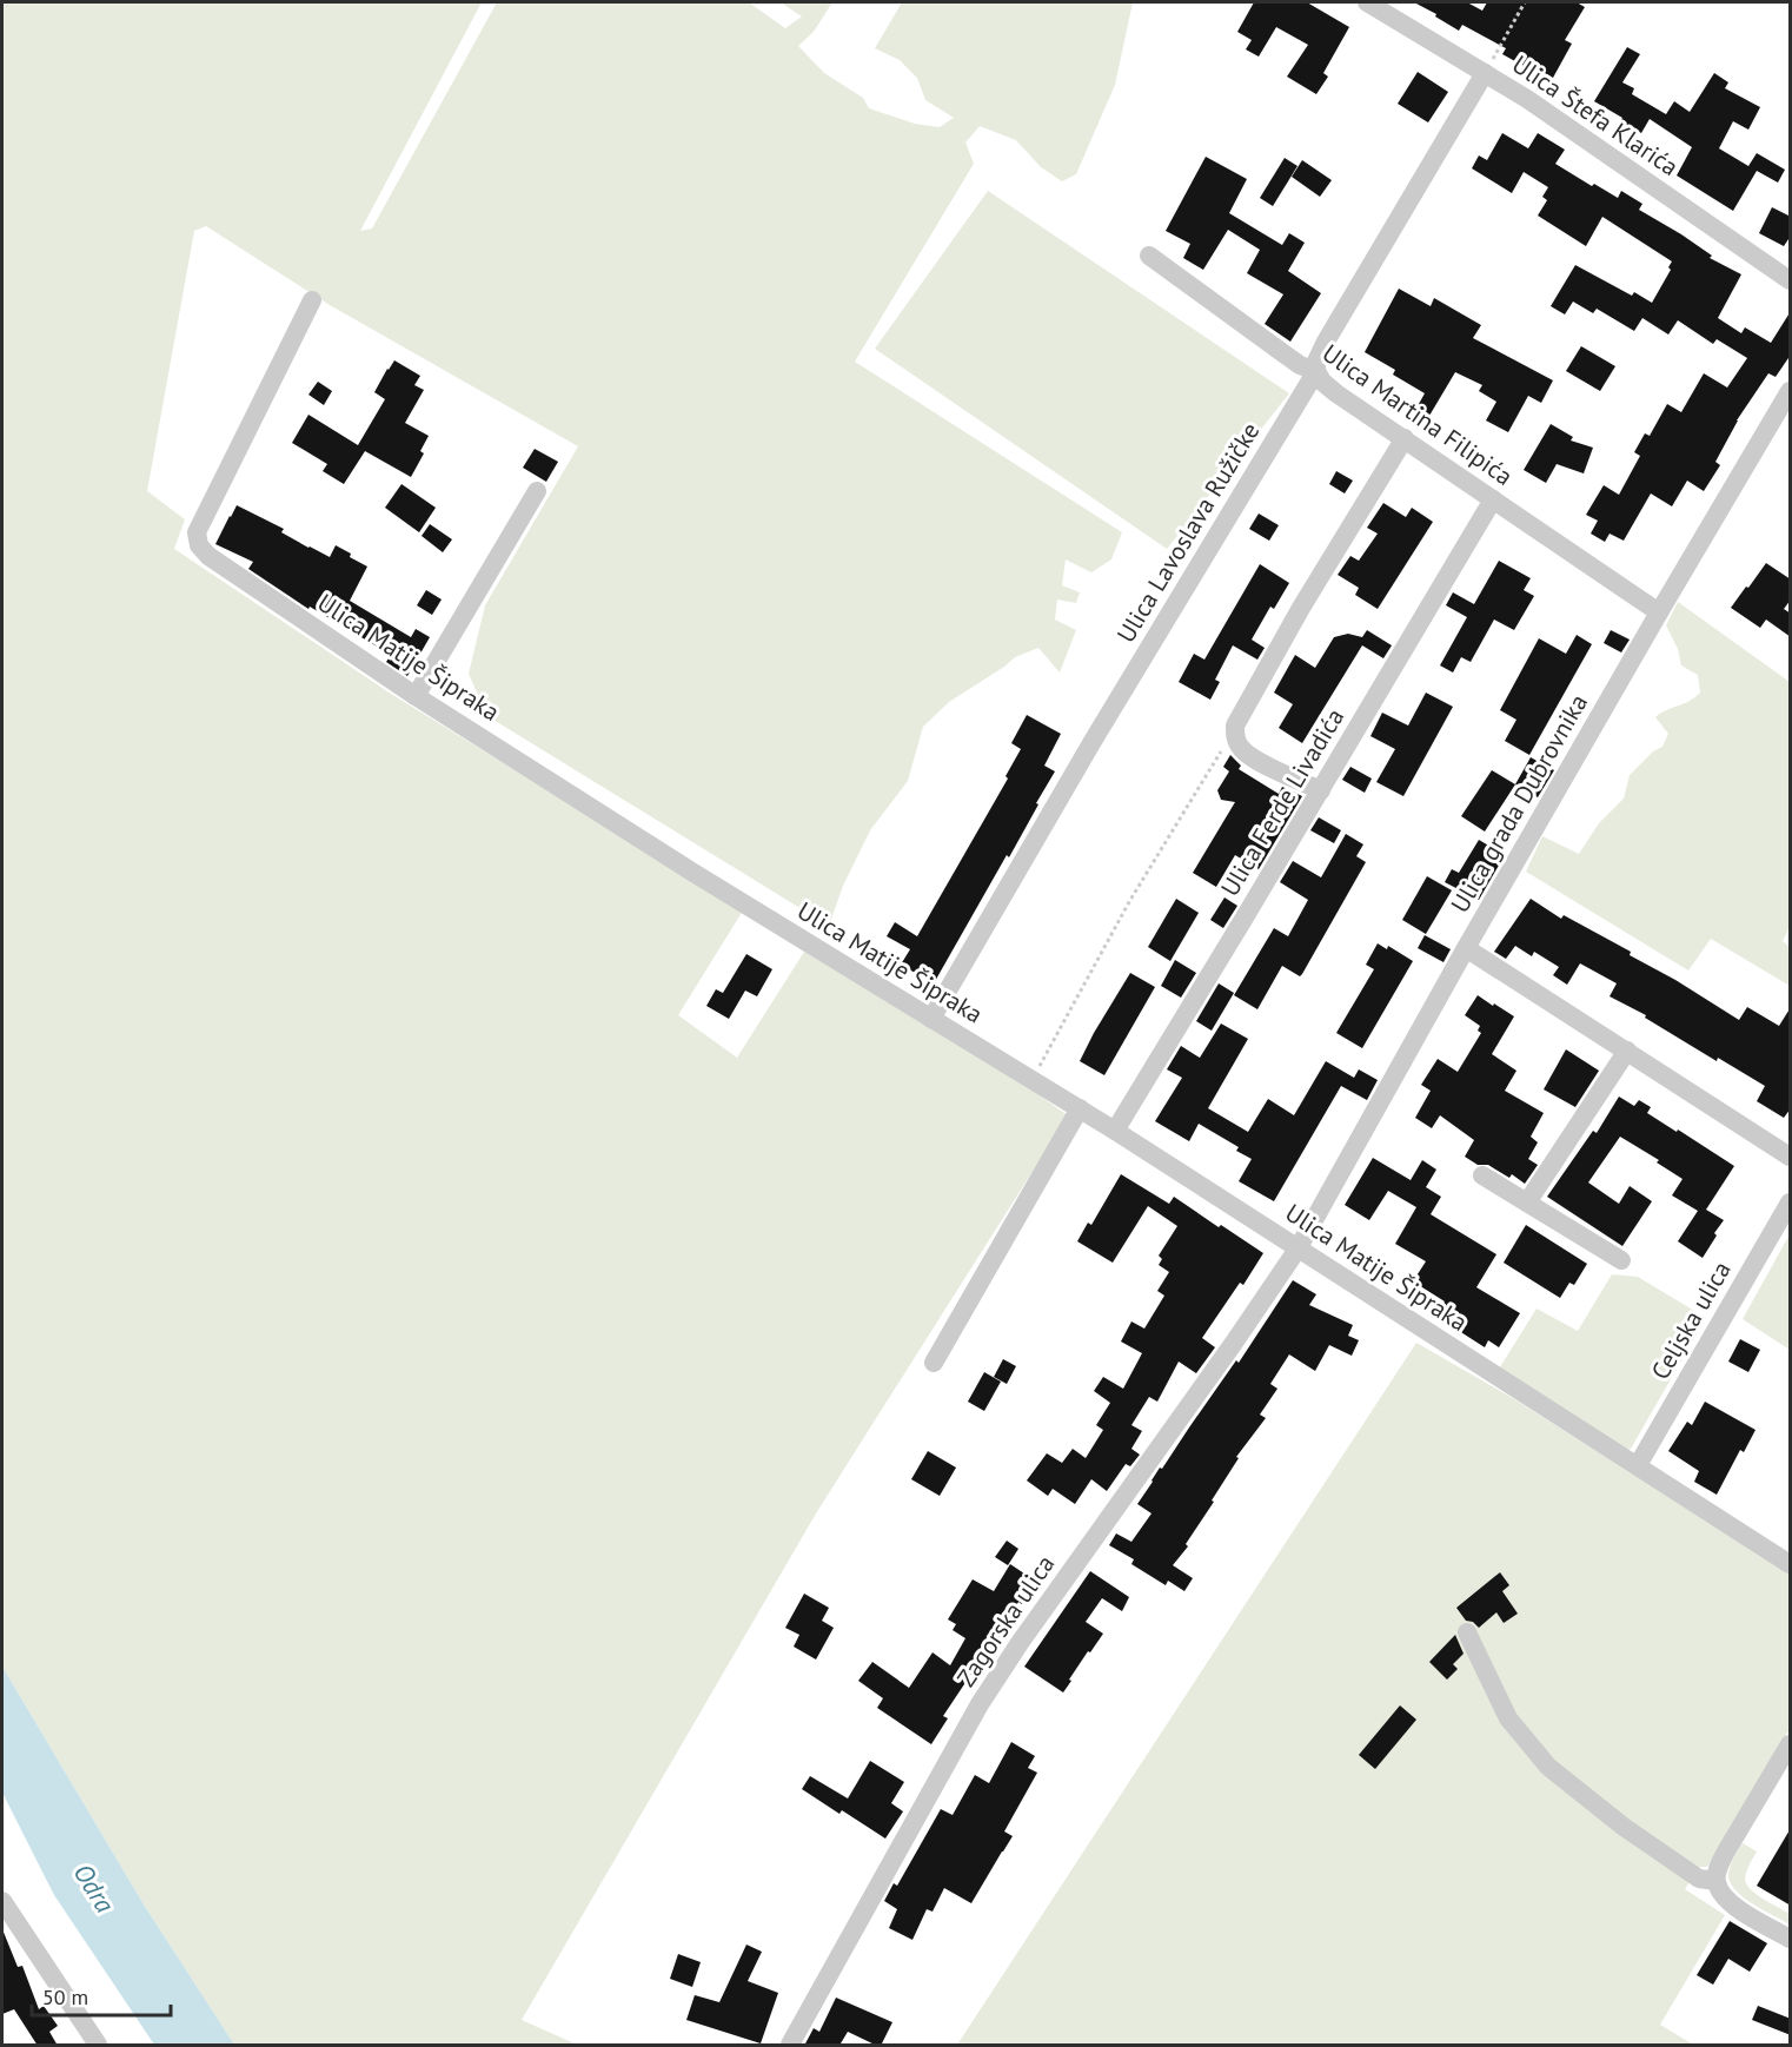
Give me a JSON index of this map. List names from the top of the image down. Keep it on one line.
{"streets":{"street":["Ulica Štefa Klarića","Ulica Martina Filipića","Ulica Lavoslava Ružičke","Ulica Matije Šipraka","Ulica Ferde Livadića","Ulica grada Dubrovnika","Celjska ulica","Zagorska ulica"]},"crossings":[["Ulica Štefa Klarića","Ulica Lavoslava Ružičke"],["Ulica Martina Filipića","Ulica Lavoslava Ružičke"],["Ulica Martina Filipića","Ulica Ferde Livadića"],["Ulica Martina Filipića","Ulica grada Dubrovnika"],["Ulica Lavoslava Ružičke","Ulica Matije Šipraka"],["Ulica Matije Šipraka","Ulica Ferde Livadića"],["Ulica Matije Šipraka","Ulica grada Dubrovnika"],["Ulica Matije Šipraka","Celjska ulica"],["Ulica Matije Šipraka","Zagorska ulica"],["Ulica grada Dubrovnika","Zagorska ulica"]],"water":["Odra"],"scale_bar":"50 m"}
